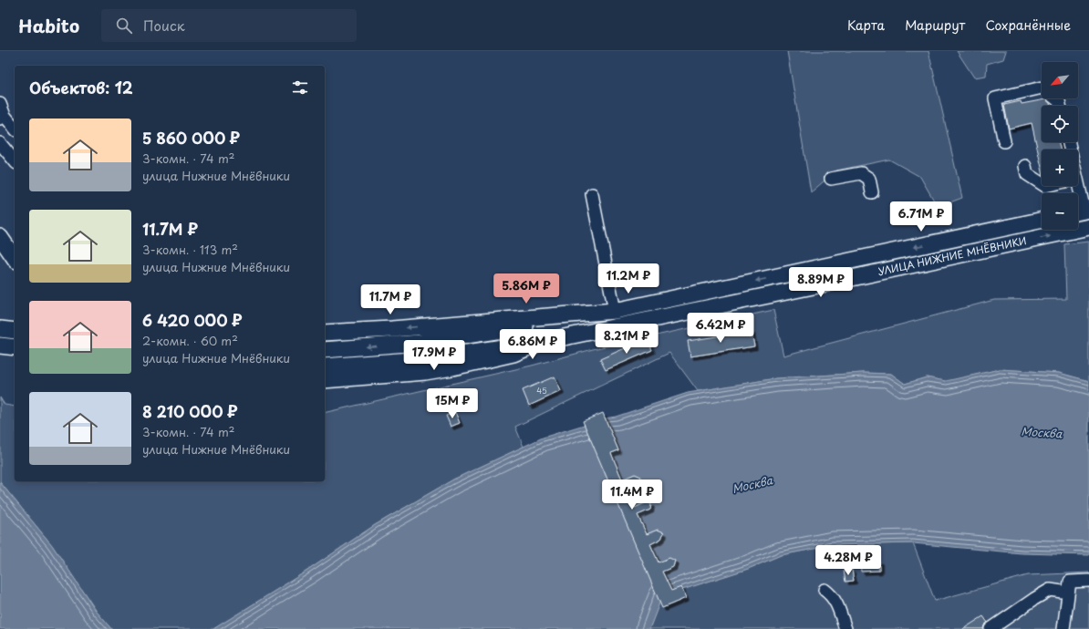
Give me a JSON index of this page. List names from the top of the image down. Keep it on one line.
{"streets":{"main road":["УЛИЦА НИЖНИЕ МНЁВНИКИ"]},"water":["Москва"],"house_numbers":["45"],"north":"bottom left","page":{"header":"Habito","search":"Поиск","nav":["Карта","Маршрут","Сохранённые"],"map_buttons":["+","−"],"heading":"Объектов: 12","list":[{"name":"5 860 000 ₽","note":"3-комн. · 74 m² · улица Нижние Мнёвники"},{"name":"11.7M ₽","note":"3-комн. · 113 m² · улица Нижние Мнёвники"},{"name":"6 420 000 ₽","note":"2-комн. · 60 m² · улица Нижние Мнёвники"},{"name":"8 210 000 ₽","note":"3-комн. · 74 m² · улица Нижние Мнёвники"}],"price":["6.71M ₽","11.2M ₽","8.89M ₽","5.86M ₽","11.7M ₽","6.42M ₽","8.21M ₽","6.86M ₽","17.9M ₽","15M ₽","11.4M ₽","4.28M ₽"]}}
